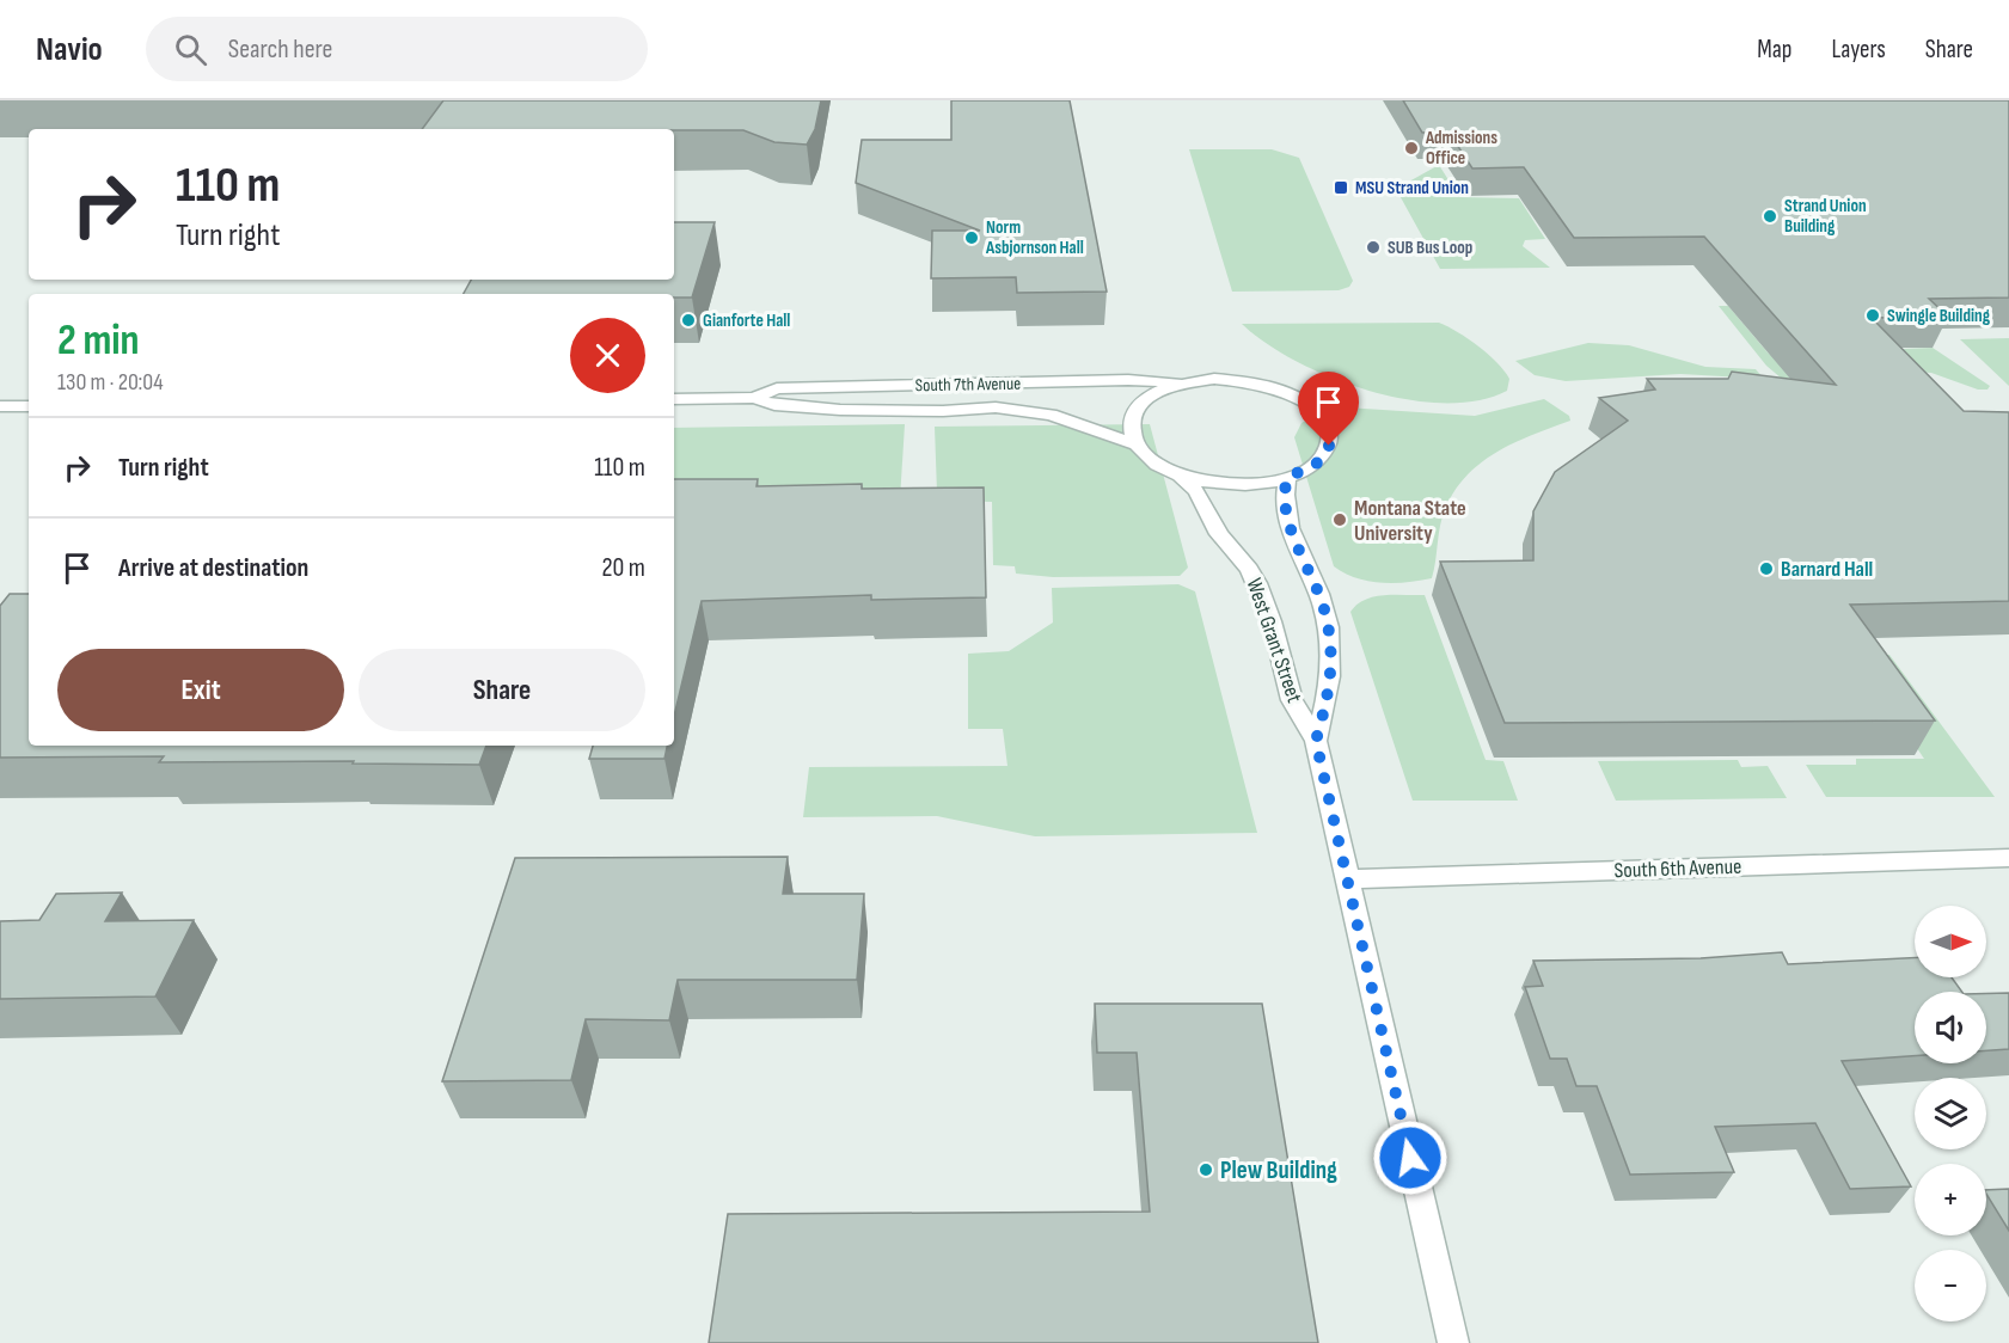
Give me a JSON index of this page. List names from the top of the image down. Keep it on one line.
{"streets":{"street":["South 7th Avenue","West Grant Street","South 6th Avenue"]},"crossings":[["West Grant Street","South 6th Avenue"]],"places":{"other":["Admissions Office","Strand Union Building","Norm Asbjornson Hall","SUB Bus Loop","Swingle Building","Gianforte Hall","Montana State University","Barnard Hall","Plew Building"],"transit":["MSU Strand Union"]},"north":"right","page":{"header":"Navio","search":"Search here","nav":["Map","Layers","Share"],"turn":["110 m","Turn right"],"heading":["2 min","130 m · 20:04"],"list":[{"name":"Turn right","value":"110 m"},{"name":"Arrive at destination","value":"20 m"}],"buttons":["Exit","Share"],"map_buttons":["+","−"]}}
